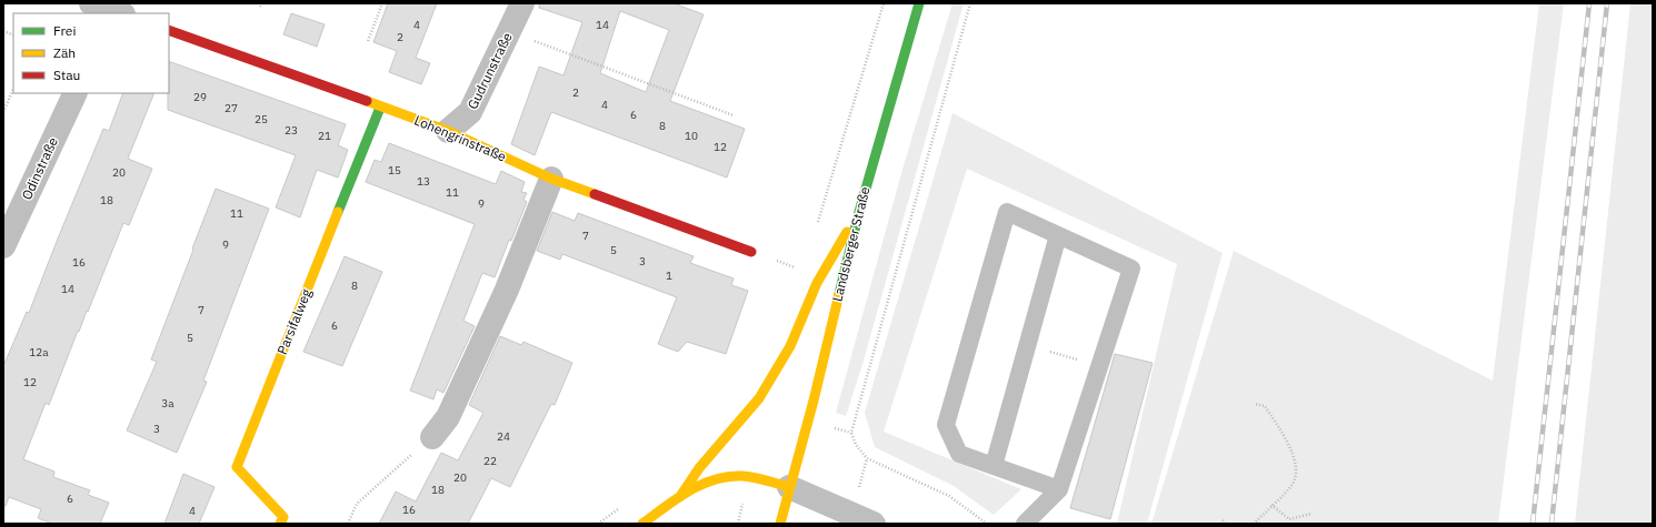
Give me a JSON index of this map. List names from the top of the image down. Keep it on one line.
{"streets":{"street":["Gudrunstraße","Lohengrinstraße","Odinstraße","Landsberger Straße","Parsifalweg"]},"crossings":[["Gudrunstraße","Lohengrinstraße"],["Lohengrinstraße","Parsifalweg"]],"house_numbers":["4","14","2","2","29","4","27","6","25","8","23","21","10","12","15","20","13","11","18","9","11","7","9","5","3","16","1","8","14","7","6","5","12a","12","3a","3","24","22","20","18","6","16","4"],"legend":["Frei","Zäh","Stau"]}
